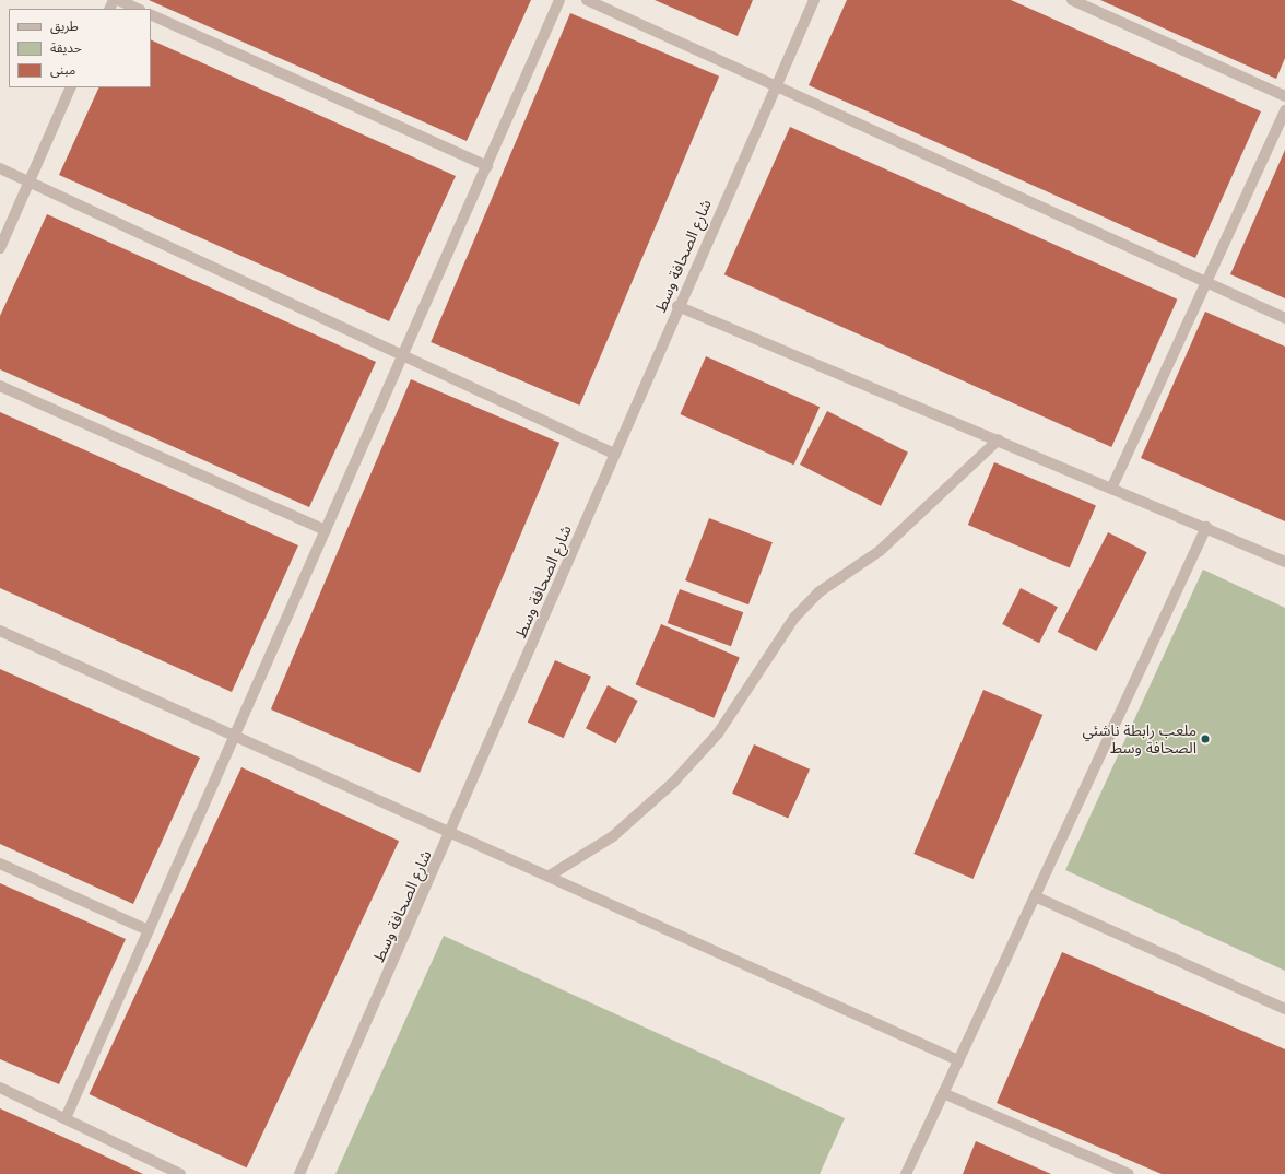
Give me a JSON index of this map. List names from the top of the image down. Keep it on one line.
{"streets":{"street":["شارع الصحافة وسط"]},"places":["ملعب رابطة ناشئي الصحافة وسط"],"legend":["طريق","حديقة","مبنى"]}
